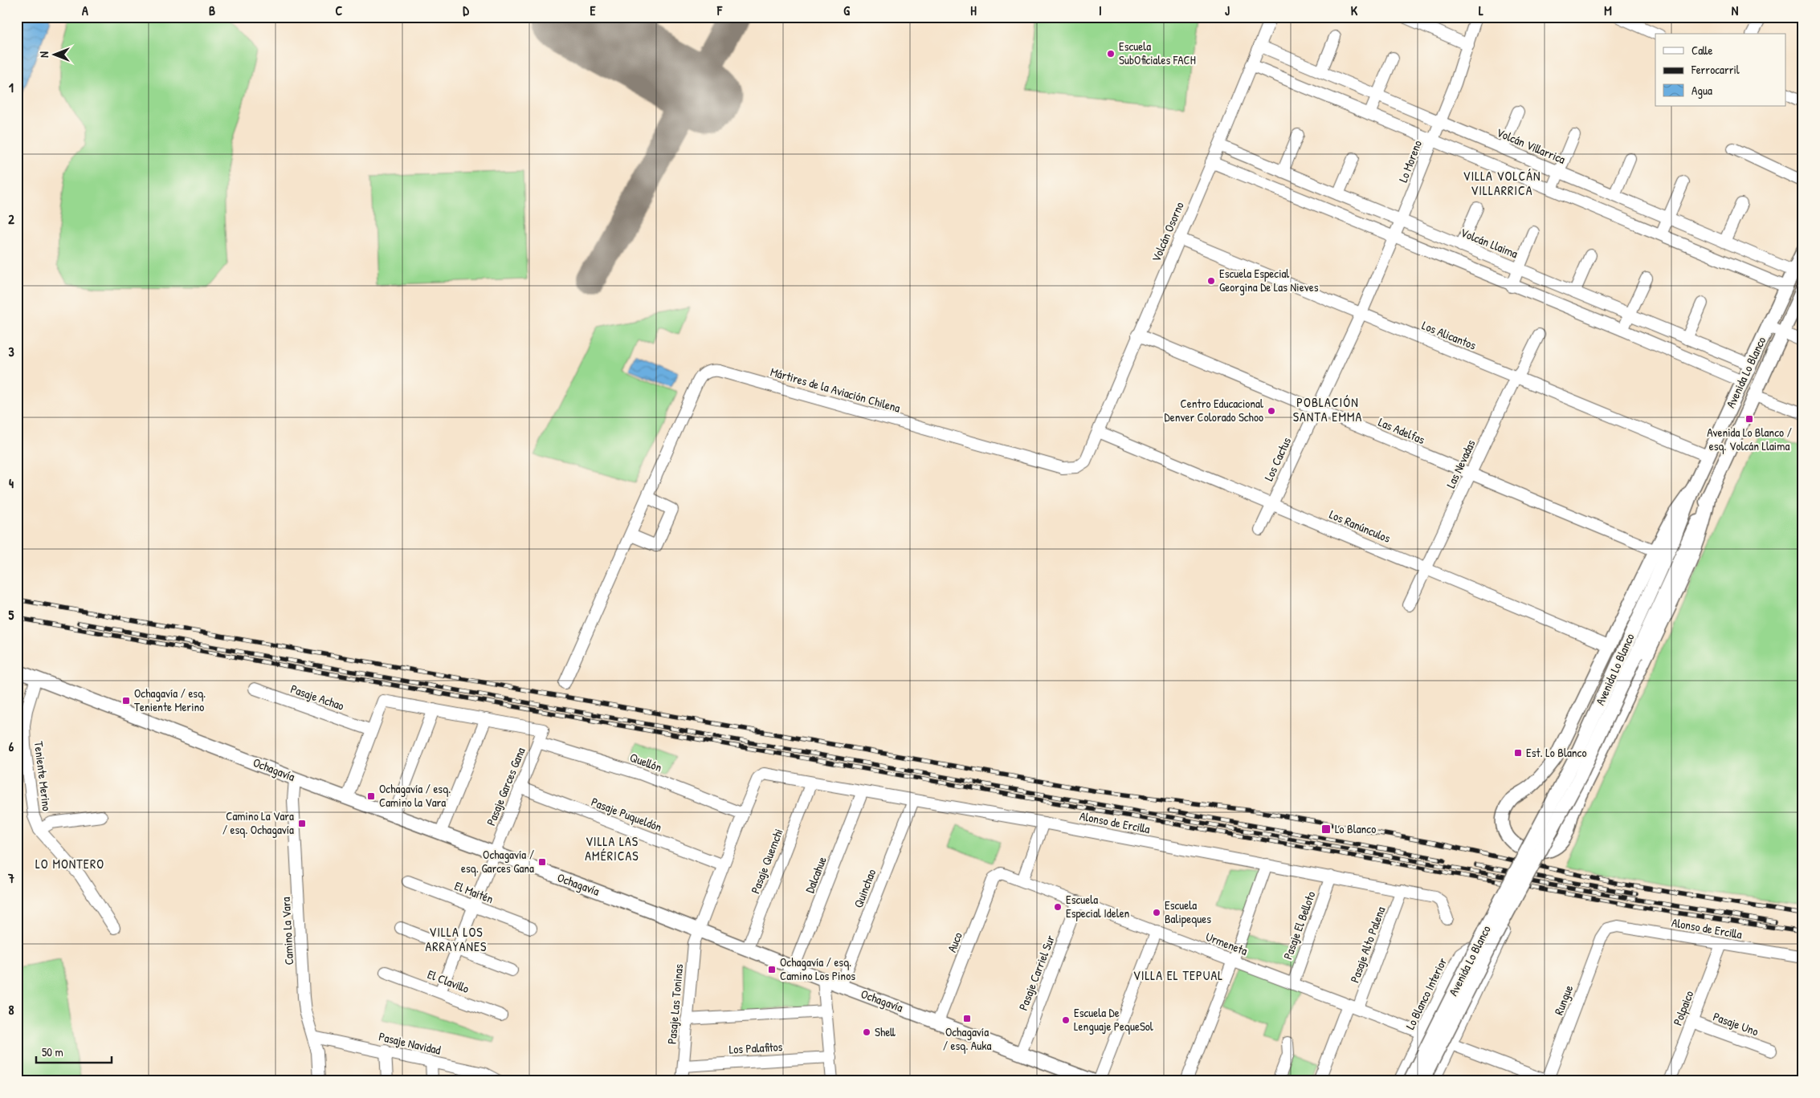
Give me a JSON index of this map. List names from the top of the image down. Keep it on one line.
{"streets":{"main road":["Avenida Lo Blanco","Ochagavía"],"street":["Volcán Villarrica","Lo Moreno","Volcán Osorno","Volcán Llaima","Los Alicantos","Mártires de la Aviación Chilena","Las Adelfas","Los Cactus","Las Nevadas","Los Ranúnculos","Pasaje Achao","Quellón","Teniente Merino","Pasaje Garces Gana","Pasaje Puqueldón","Alonso de Ercilla","Pasaje Quemchi","Dalcahue","Quinchao","El Maitén","Pasaje El Belloto","Camino La Vara","Auco","Urmeneta","Pasaje Alto Palena","Pasaje Carriel Sur","El Clavillo","Lo Blanco Interior","Rungue","Pasaje Las Toninas","Polpaico","Pasaje Uno","Pasaje Navidad","Los Palafitos"]},"crossings":[["Volcán Villarrica","Lo Moreno"],["Volcán Villarrica","Volcán Osorno"],["Volcán Villarrica","Avenida Lo Blanco"],["Lo Moreno","Volcán Llaima"],["Lo Moreno","Los Alicantos"],["Lo Moreno","Los Cactus"],["Volcán Osorno","Volcán Llaima"],["Volcán Osorno","Los Alicantos"],["Volcán Osorno","Mártires de la Aviación Chilena"],["Volcán Osorno","Las Adelfas"],["Volcán Osorno","Los Ranúnculos"],["Volcán Llaima","Avenida Lo Blanco"],["Los Alicantos","Avenida Lo Blanco"],["Los Alicantos","Los Cactus"],["Los Alicantos","Las Nevadas"],["Las Adelfas","Los Cactus"],["Las Adelfas","Las Nevadas"],["Los Cactus","Los Ranúnculos"],["Las Nevadas","Los Ranúnculos"],["Quellón","Pasaje Garces Gana"],["Quellón","Alonso de Ercilla"],["Ochagavía","Teniente Merino"],["Ochagavía","Pasaje Garces Gana"],["Ochagavía","Pasaje Quemchi"],["Ochagavía","Dalcahue"],["Ochagavía","Quinchao"],["Ochagavía","Camino La Vara"],["Ochagavía","Auco"],["Ochagavía","Pasaje Carriel Sur"],["Ochagavía","Pasaje Las Toninas"],["Pasaje Garces Gana","Pasaje Puqueldón"],["Pasaje Garces Gana","El Maitén"],["Pasaje Garces Gana","El Clavillo"],["Alonso de Ercilla","Pasaje Quemchi"],["Alonso de Ercilla","Dalcahue"],["Alonso de Ercilla","Quinchao"],["Alonso de Ercilla","Pasaje El Belloto"],["Alonso de Ercilla","Pasaje Alto Palena"],["Alonso de Ercilla","Rungue"],["Alonso de Ercilla","Polpaico"],["Pasaje El Belloto","Urmeneta"],["Camino La Vara","Pasaje Navidad"],["Auco","Urmeneta"],["Urmeneta","Pasaje Alto Palena"],["Urmeneta","Pasaje Carriel Sur"],["Urmeneta","Lo Blanco Interior"],["Pasaje Las Toninas","Los Palafitos"],["Polpaico","Pasaje Uno"]],"districts":["VILLA VOLCÁN VILLARRICA","POBLACIÓN SANTA EMMA","VILLA LAS AMÉRICAS","LO MONTERO","VILLA LOS ARRAYANES","VILLA EL TEPUAL"],"places":{"other":["Escuela SubOficiales FACH","Escuela Especial Georgina De Las Nieves","Centro Educacional Denver Colorado Schoo","Escuela Especial Idelen","Escuela Balipeques","Escuela De Lenguaje PequeSol","Shell"],"transit":["Avenida Lo Blanco / esq. Volcán Llaima","Ochagavía / esq. Teniente Merino","Est. Lo Blanco","Ochagavía / esq. Camino la Vara","Camino La Vara / esq. Ochagavía","Lo Blanco","Ochagavía / esq. Garces Gana","Ochagavía / esq. Camino Los Pinos","Ochagavía / esq. Auka"]},"legend":["Calle","Ferrocarril","Agua"],"scale_bar":"50 m","north":"left","grid":{"columns":["A","B","C","D","E","F","G","H","I","J","K","L","M","N"],"rows":["1","2","3","4","5","6","7","8"]}}
